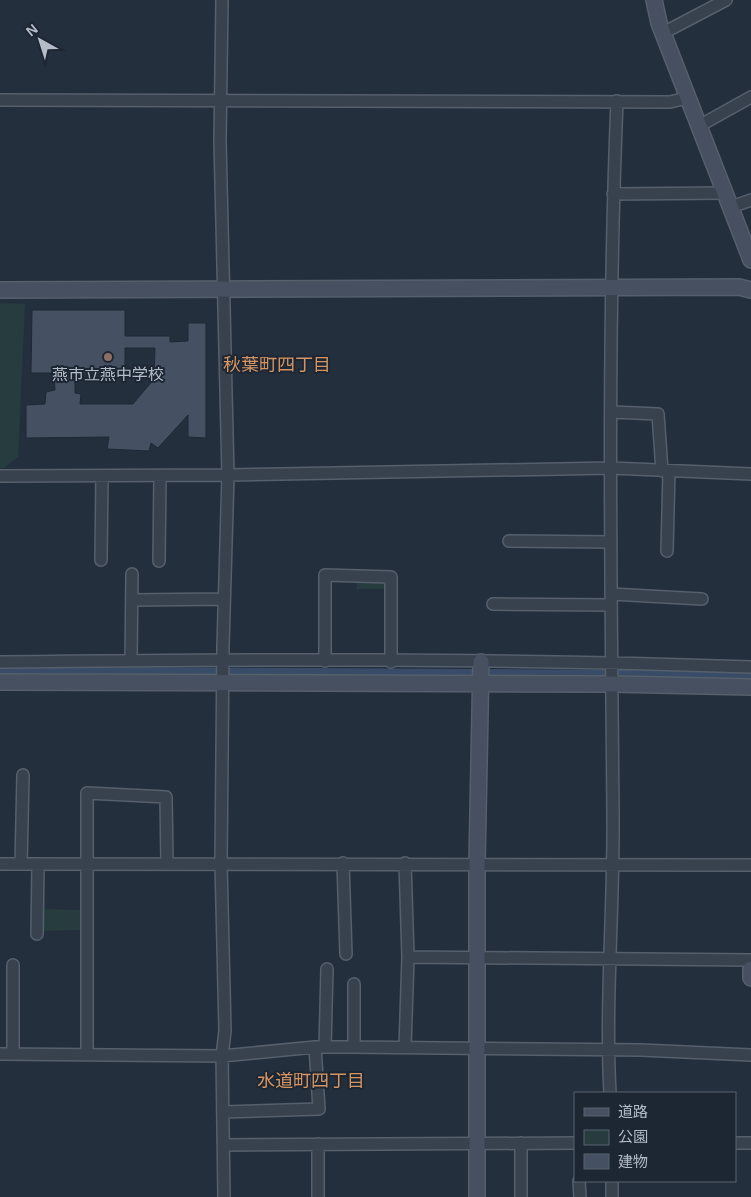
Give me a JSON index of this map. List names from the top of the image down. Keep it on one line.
{"districts":["秋葉町四丁目","水道町四丁目"],"places":["燕市立燕中学校"],"legend":["道路","公園","建物"],"north":"top left"}
